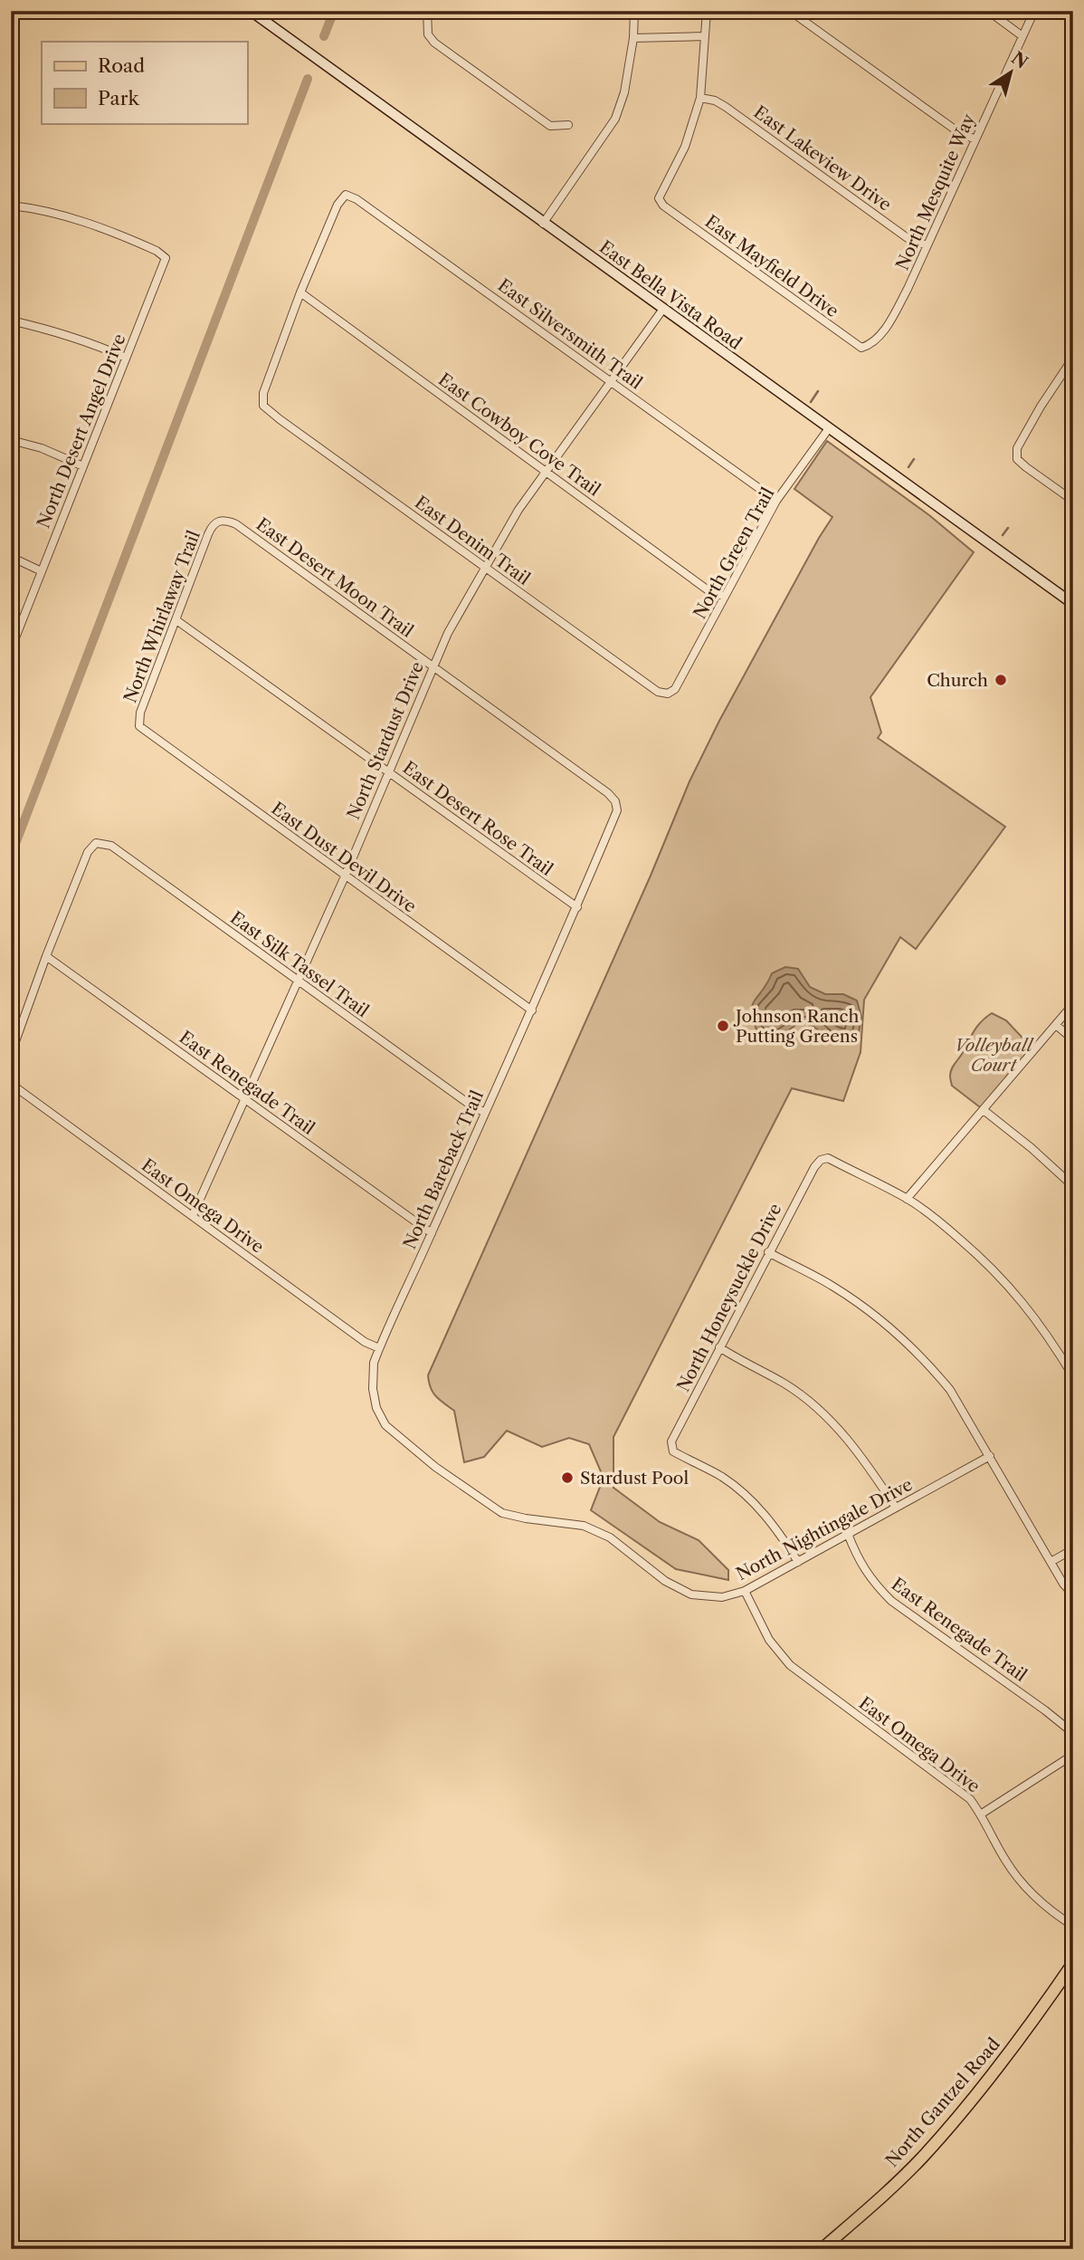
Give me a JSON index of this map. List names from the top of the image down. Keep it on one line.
{"streets":{"main road":["North Gantzel Road"],"street":["East Lakeview Drive","North Mesquite Way","East Mayfield Drive","East Bella Vista Road","East Silversmith Trail","North Desert Angel Drive","East Cowboy Cove Trail","East Denim Trail","North Green Trail","East Desert Moon Trail","North Whirlaway Trail","North Stardust Drive","East Desert Rose Trail","East Dust Devil Drive","East Silk Tassel Trail","East Renegade Trail","North Bareback Trail","East Omega Drive","North Honeysuckle Drive","North Nightingale Drive"]},"crossings":[["East Lakeview Drive","North Mesquite Way"],["East Lakeview Drive","East Mayfield Drive"],["North Mesquite Way","East Mayfield Drive"],["East Bella Vista Road","North Green Trail"],["East Bella Vista Road","North Stardust Drive"],["East Silversmith Trail","East Cowboy Cove Trail"],["East Silversmith Trail","East Denim Trail"],["East Silversmith Trail","North Green Trail"],["East Silversmith Trail","North Stardust Drive"],["East Cowboy Cove Trail","East Denim Trail"],["East Cowboy Cove Trail","North Green Trail"],["East Cowboy Cove Trail","North Stardust Drive"],["East Denim Trail","North Green Trail"],["East Denim Trail","North Stardust Drive"],["East Desert Moon Trail","North Whirlaway Trail"],["East Desert Moon Trail","North Stardust Drive"],["East Desert Moon Trail","North Bareback Trail"],["North Whirlaway Trail","East Desert Rose Trail"],["North Whirlaway Trail","East Dust Devil Drive"],["North Stardust Drive","East Desert Rose Trail"],["North Stardust Drive","East Dust Devil Drive"],["North Stardust Drive","East Silk Tassel Trail"],["North Stardust Drive","East Renegade Trail"],["North Stardust Drive","East Omega Drive"],["East Desert Rose Trail","North Bareback Trail"],["East Dust Devil Drive","North Bareback Trail"],["East Silk Tassel Trail","East Renegade Trail"],["East Silk Tassel Trail","North Bareback Trail"],["East Renegade Trail","North Bareback Trail"],["East Renegade Trail","North Nightingale Drive"],["North Bareback Trail","East Omega Drive"],["North Bareback Trail","North Nightingale Drive"],["East Omega Drive","North Nightingale Drive"],["North Honeysuckle Drive","North Nightingale Drive"]],"parks":["Volleyball Court"],"places":["Church","Johnson Ranch Putting Greens","Stardust Pool"],"legend":["Road","Park"],"north":"top right"}
